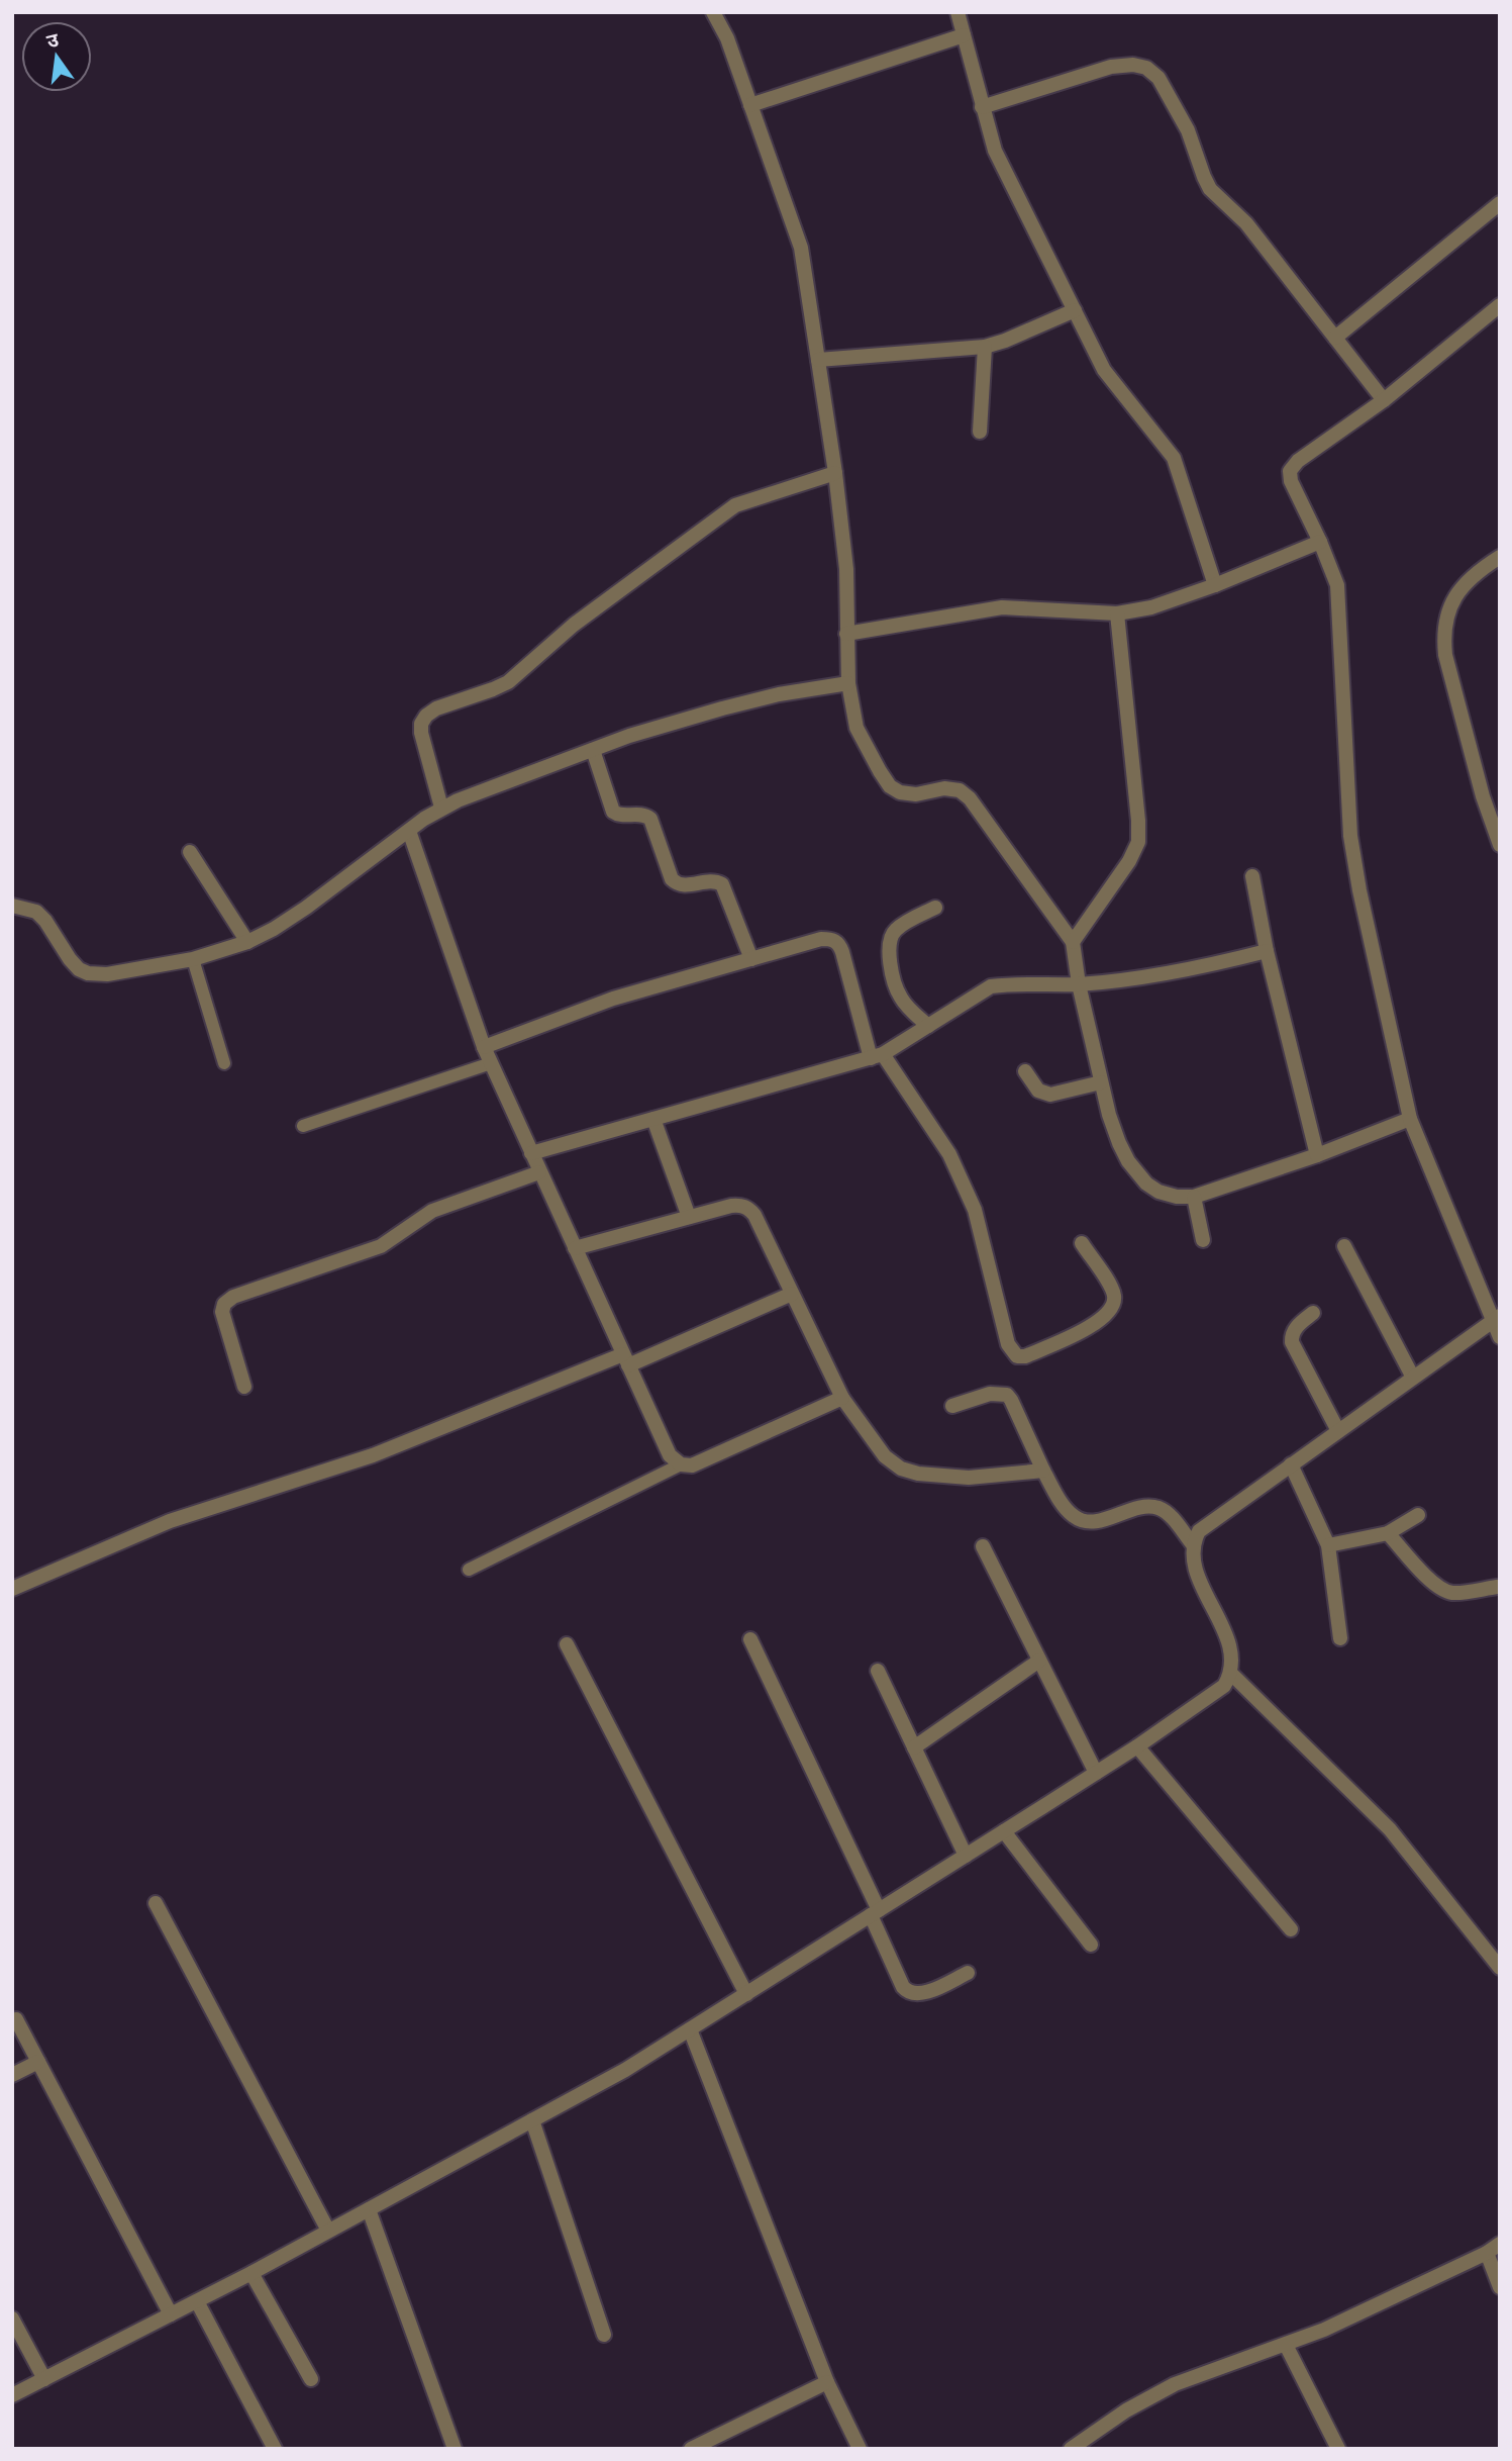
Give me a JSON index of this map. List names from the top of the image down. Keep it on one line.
{"north":"top"}
